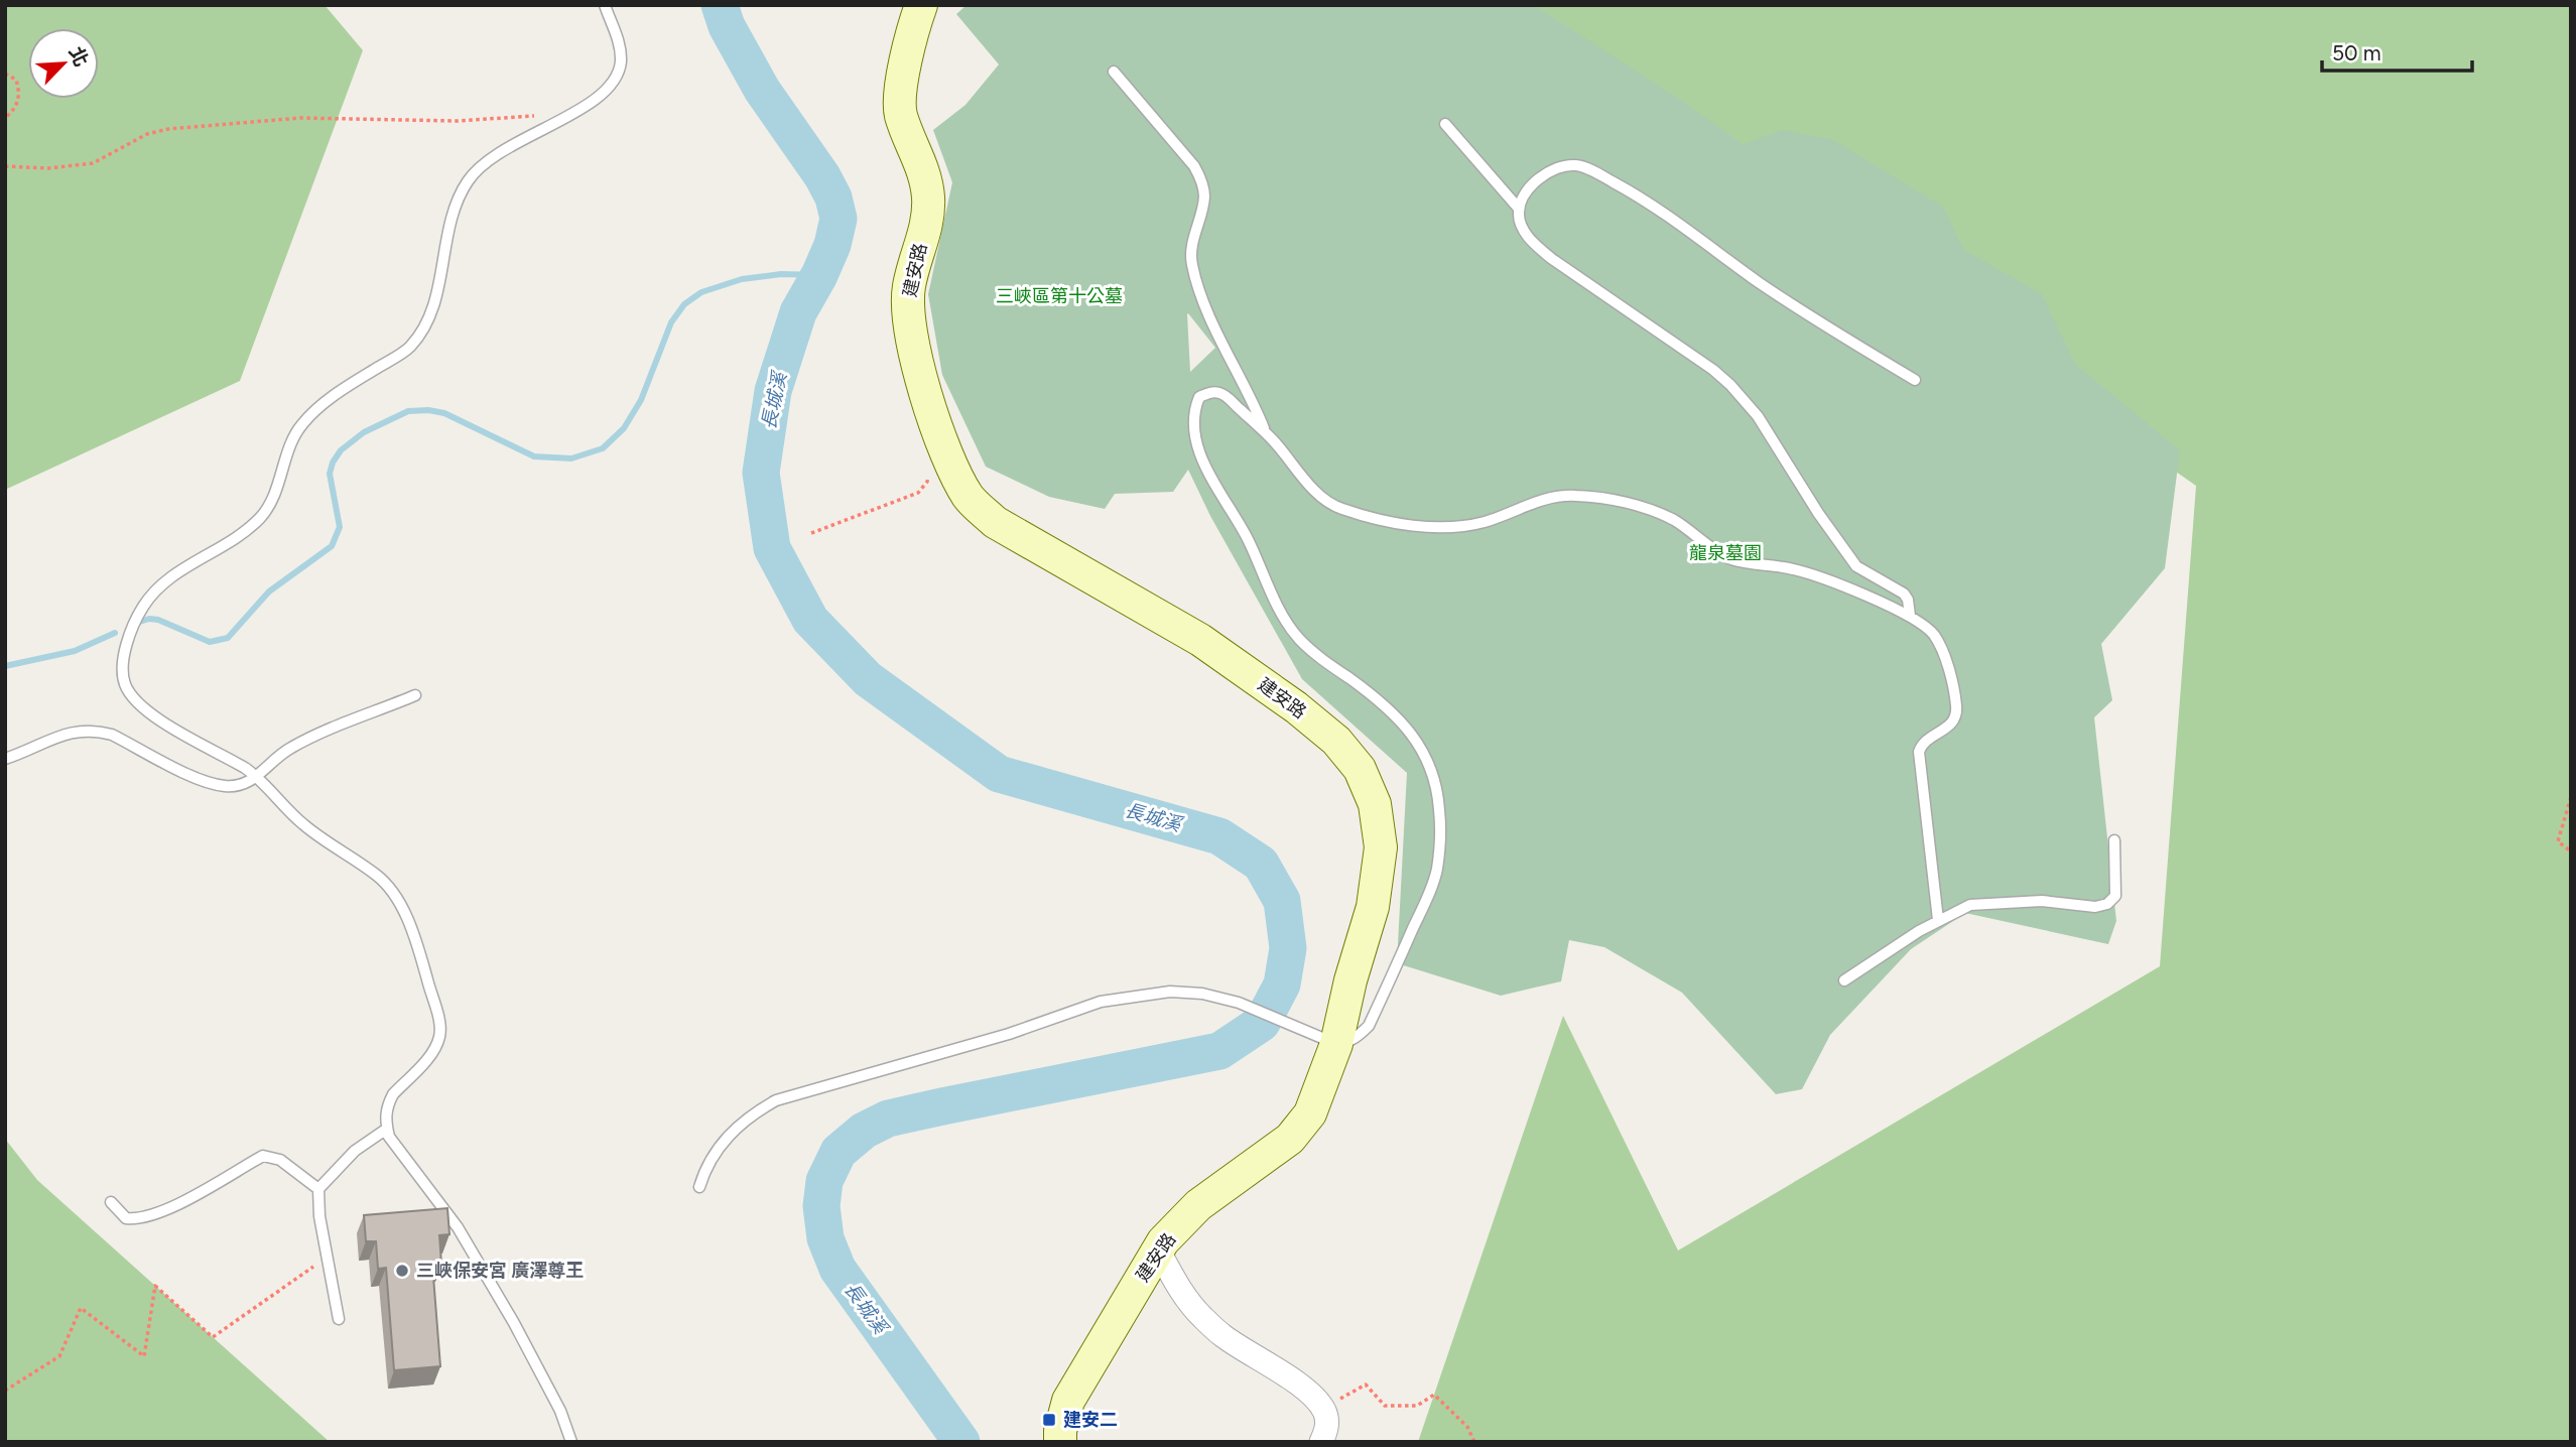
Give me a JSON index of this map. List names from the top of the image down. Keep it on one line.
{"streets":{"street":["建安路"]},"water":["長城溪"],"parks":["三峽區第十公墓","龍泉墓園"],"places":{"other":["三峽保安宮 廣澤尊王"],"transit":["建安二"]},"scale_bar":"50 m","north":"top right"}
